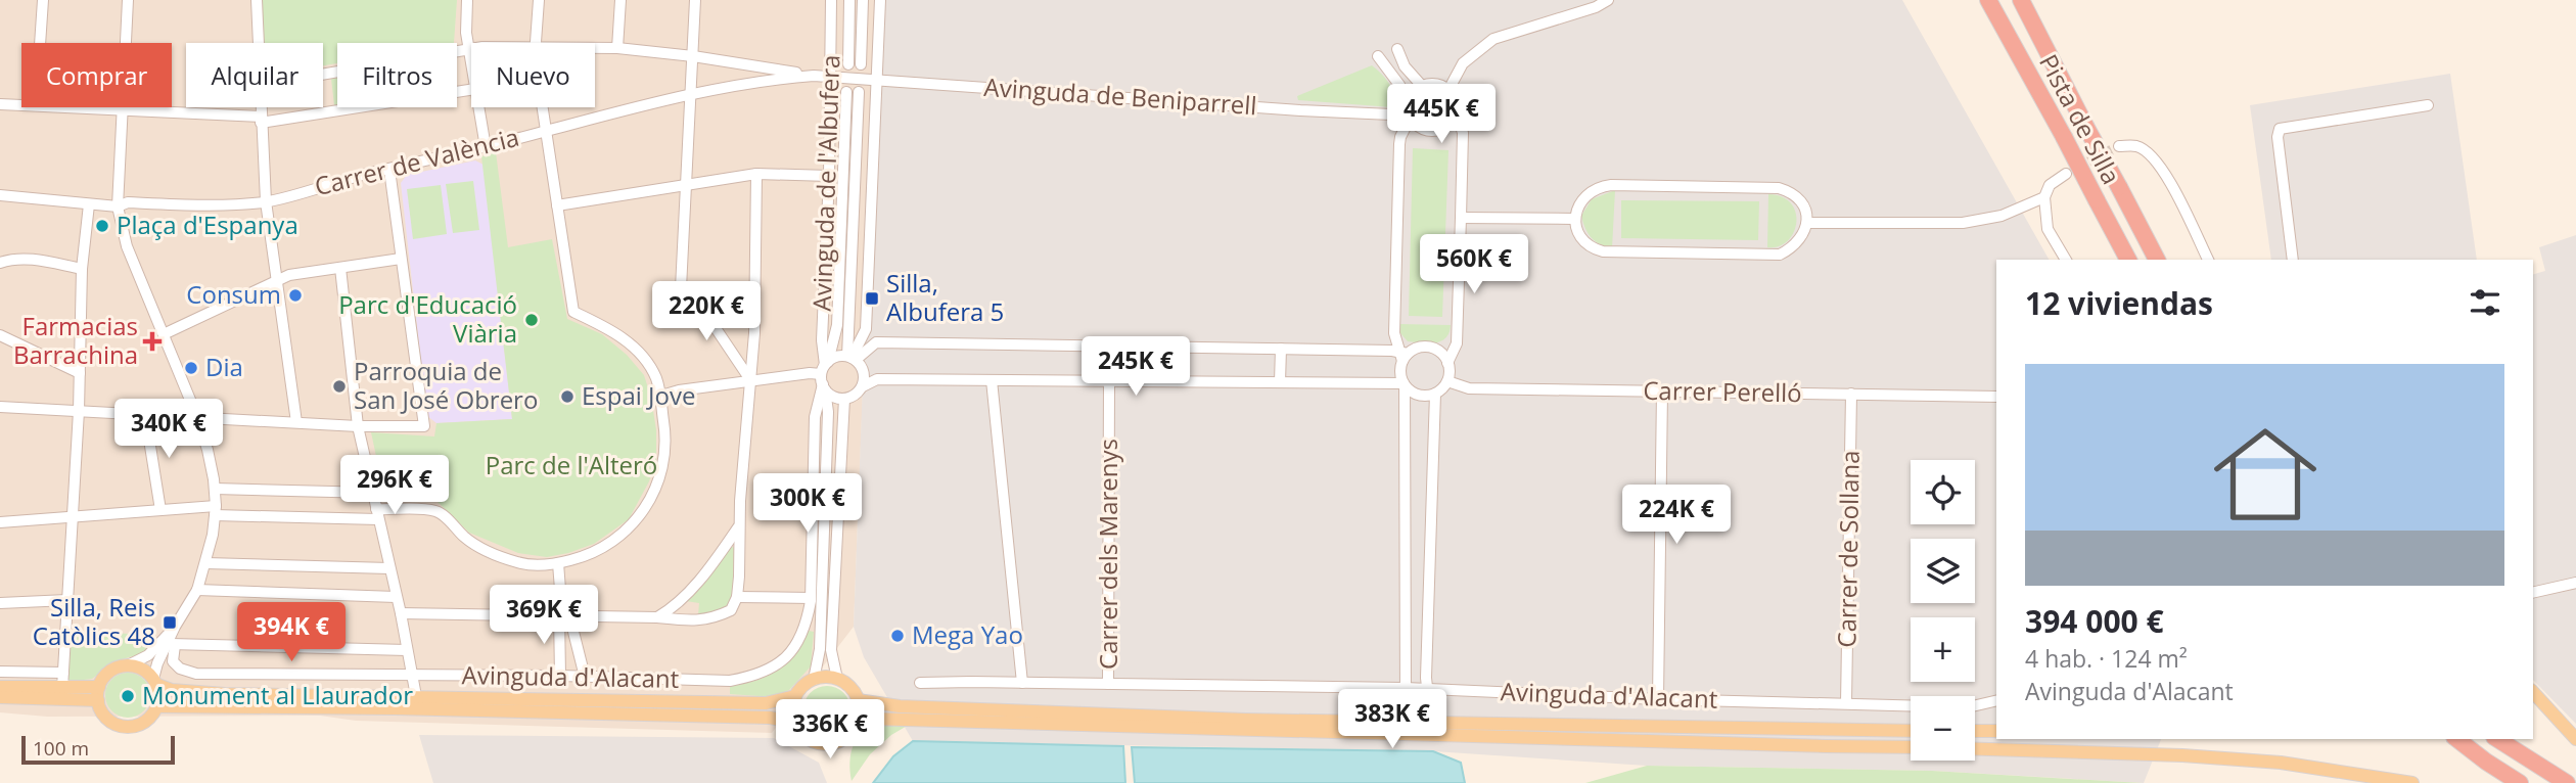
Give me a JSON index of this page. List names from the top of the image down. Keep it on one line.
{"streets":{"highway":["Pista de Silla"],"main road":["Avinguda d'Alacant"],"street":["Avinguda de Beniparrell","Carrer de València","Avinguda de l'Albufera","Carrer Perelló","Carrer de Sollana","Carrer dels Marenys"]},"crossings":[["Avinguda de Beniparrell","Carrer de València"],["Avinguda de Beniparrell","Avinguda de l'Albufera"],["Carrer de València","Avinguda de l'Albufera"],["Avinguda de l'Albufera","Avinguda d'Alacant"],["Carrer Perelló","Carrer de Sollana"],["Carrer de Sollana","Avinguda d'Alacant"],["Carrer dels Marenys","Avinguda d'Alacant"]],"parks":["Parc de l'Alteró"],"places":{"other":["Plaça d'Espanya","Consum","Parc d'Educació Viària","Dia","Parroquia de San José Obrero","Espai Jove","Mega Yao","Monument al Llaurador"],"transit":["Silla, Albufera 5","Silla, Reis Catòlics 48"],"health":["Farmacias Barrachina"]},"scale_bar":"100 m","page":{"chip":["Comprar","Alquilar","Filtros","Nuevo"],"price":["445K €","560K €","220K €","245K €","340K €","296K €","300K €","224K €","369K €","394K €","383K €","336K €"],"heading":"12 viviendas","list":[{"name":"394 000 €","note":"4 hab. · 124 m² · Avinguda d'Alacant"}],"map_buttons":["+","−"],"scale":"100 m"}}
